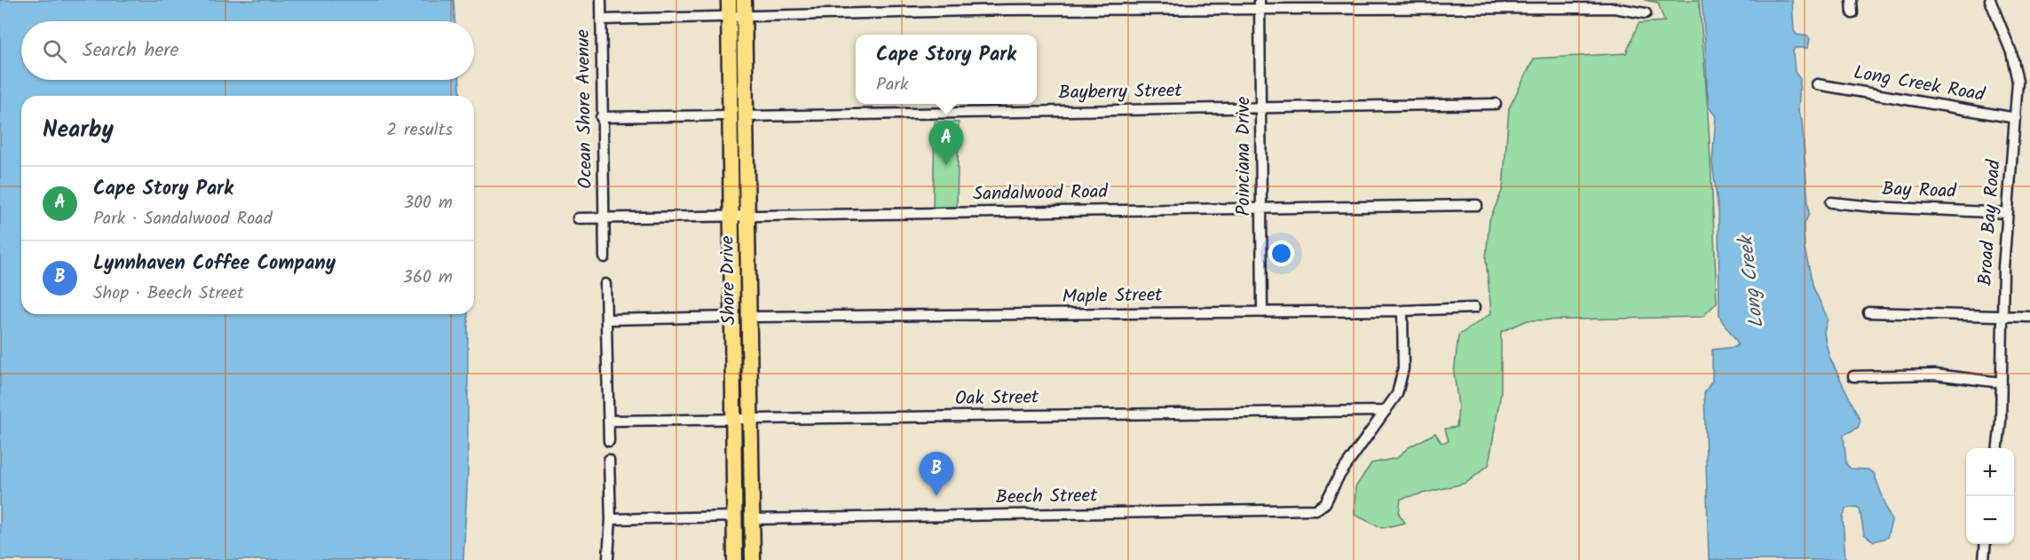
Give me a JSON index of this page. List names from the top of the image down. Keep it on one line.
{"streets":{"highway":["Shore Drive"],"street":["Long Creek Road","Bayberry Street","Ocean Shore Avenue","Poinciana Drive","Bay Road","Sandalwood Road","Broad Bay Road","Maple Street","Oak Street","Beech Street"]},"crossings":[["Long Creek Road","Broad Bay Road"],["Bayberry Street","Poinciana Drive"],["Bayberry Street","Shore Drive"],["Ocean Shore Avenue","Sandalwood Road"],["Poinciana Drive","Sandalwood Road"],["Poinciana Drive","Maple Street"],["Bay Road","Broad Bay Road"],["Sandalwood Road","Shore Drive"],["Shore Drive","Maple Street"],["Shore Drive","Oak Street"],["Shore Drive","Beech Street"],["Oak Street","Beech Street"]],"water":["Long Creek"],"page":{"search":"Search here","popup":["Cape Story Park","Park"],"heading":["Nearby","2 results"],"pins":["A","B"],"list":[{"mark":"A","name":"Cape Story Park","note":"Park · Sandalwood Road","value":"300 m"},{"mark":"B","name":"Lynnhaven Coffee Company","note":"Shop · Beech Street","value":"360 m"}],"map_buttons":["+","−"]}}
